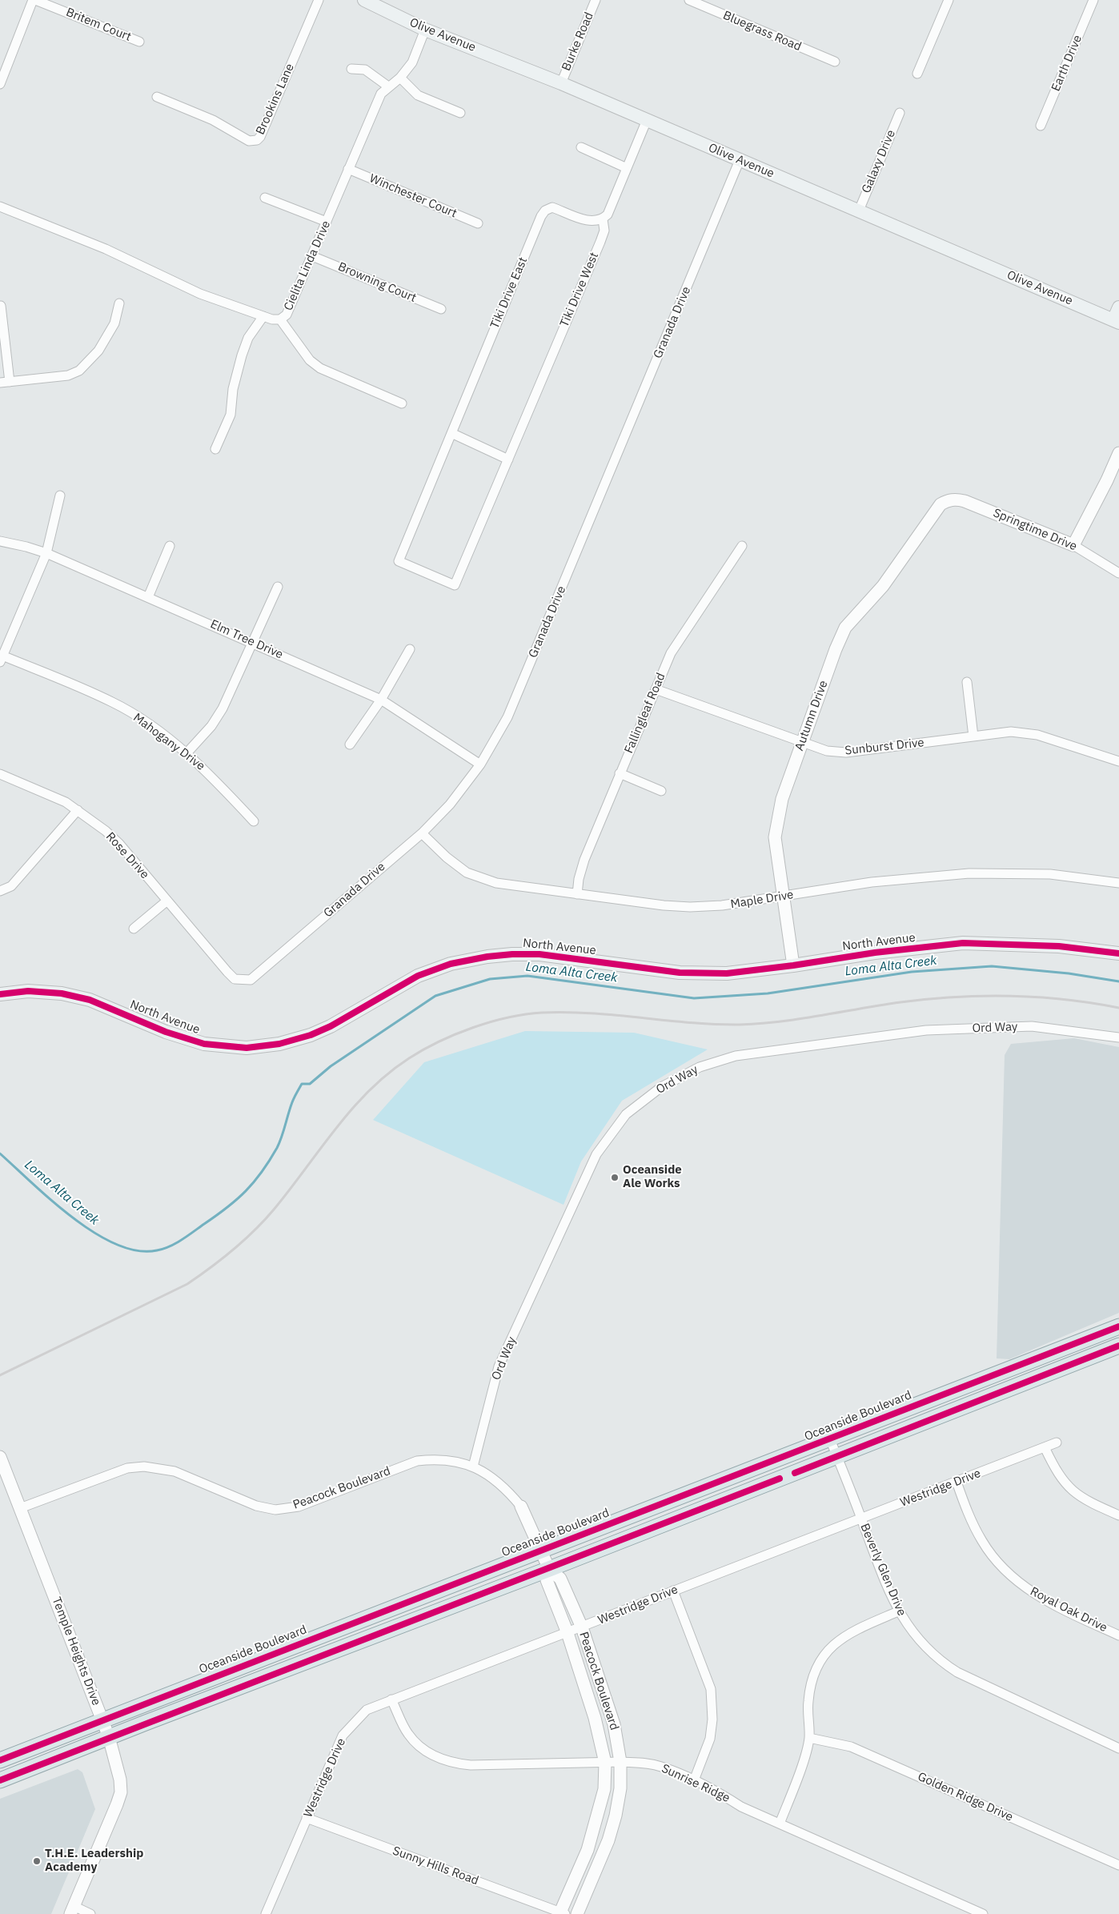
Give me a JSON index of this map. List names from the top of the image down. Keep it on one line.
{"streets":{"main road":["Olive Avenue","North Avenue","Oceanside Boulevard"],"street":["Britem Court","Bluegrass Road","Burke Road","Earth Drive","Brookins Lane","Galaxy Drive","Winchester Court","Cielita Linda Drive","Browning Court","Tiki Drive West","Tiki Drive East","Granada Drive","Springtime Drive","Elm Tree Drive","Fallingleaf Road","Autumn Drive","Mahogany Drive","Sunburst Drive","Rose Drive","Maple Drive","Ord Way","Peacock Boulevard","Westridge Drive","Beverly Glen Drive","Royal Oak Drive","Temple Heights Drive","Sunrise Ridge","Golden Ridge Drive","Sunny Hills Road"]},"crossings":[["Olive Avenue","Burke Road"],["Olive Avenue","Galaxy Drive"],["Olive Avenue","Cielita Linda Drive"],["Olive Avenue","Tiki Drive West"],["Olive Avenue","Granada Drive"],["Winchester Court","Cielita Linda Drive"],["Cielita Linda Drive","Browning Court"],["Tiki Drive West","Tiki Drive East"],["Granada Drive","Elm Tree Drive"],["Granada Drive","Rose Drive"],["Granada Drive","Maple Drive"],["Springtime Drive","Autumn Drive"],["Fallingleaf Road","Sunburst Drive"],["Fallingleaf Road","Maple Drive"],["Autumn Drive","Sunburst Drive"],["Autumn Drive","Maple Drive"],["Autumn Drive","North Avenue"],["Ord Way","Peacock Boulevard"],["Oceanside Boulevard","Peacock Boulevard"],["Oceanside Boulevard","Beverly Glen Drive"],["Oceanside Boulevard","Temple Heights Drive"],["Peacock Boulevard","Westridge Drive"],["Peacock Boulevard","Temple Heights Drive"],["Peacock Boulevard","Sunrise Ridge"],["Peacock Boulevard","Sunny Hills Road"],["Westridge Drive","Beverly Glen Drive"],["Westridge Drive","Royal Oak Drive"],["Westridge Drive","Sunrise Ridge"],["Westridge Drive","Sunny Hills Road"]],"water":["Loma Alta Creek"],"places":["Oceanside Ale Works","T.H.E. Leadership Academy"]}
